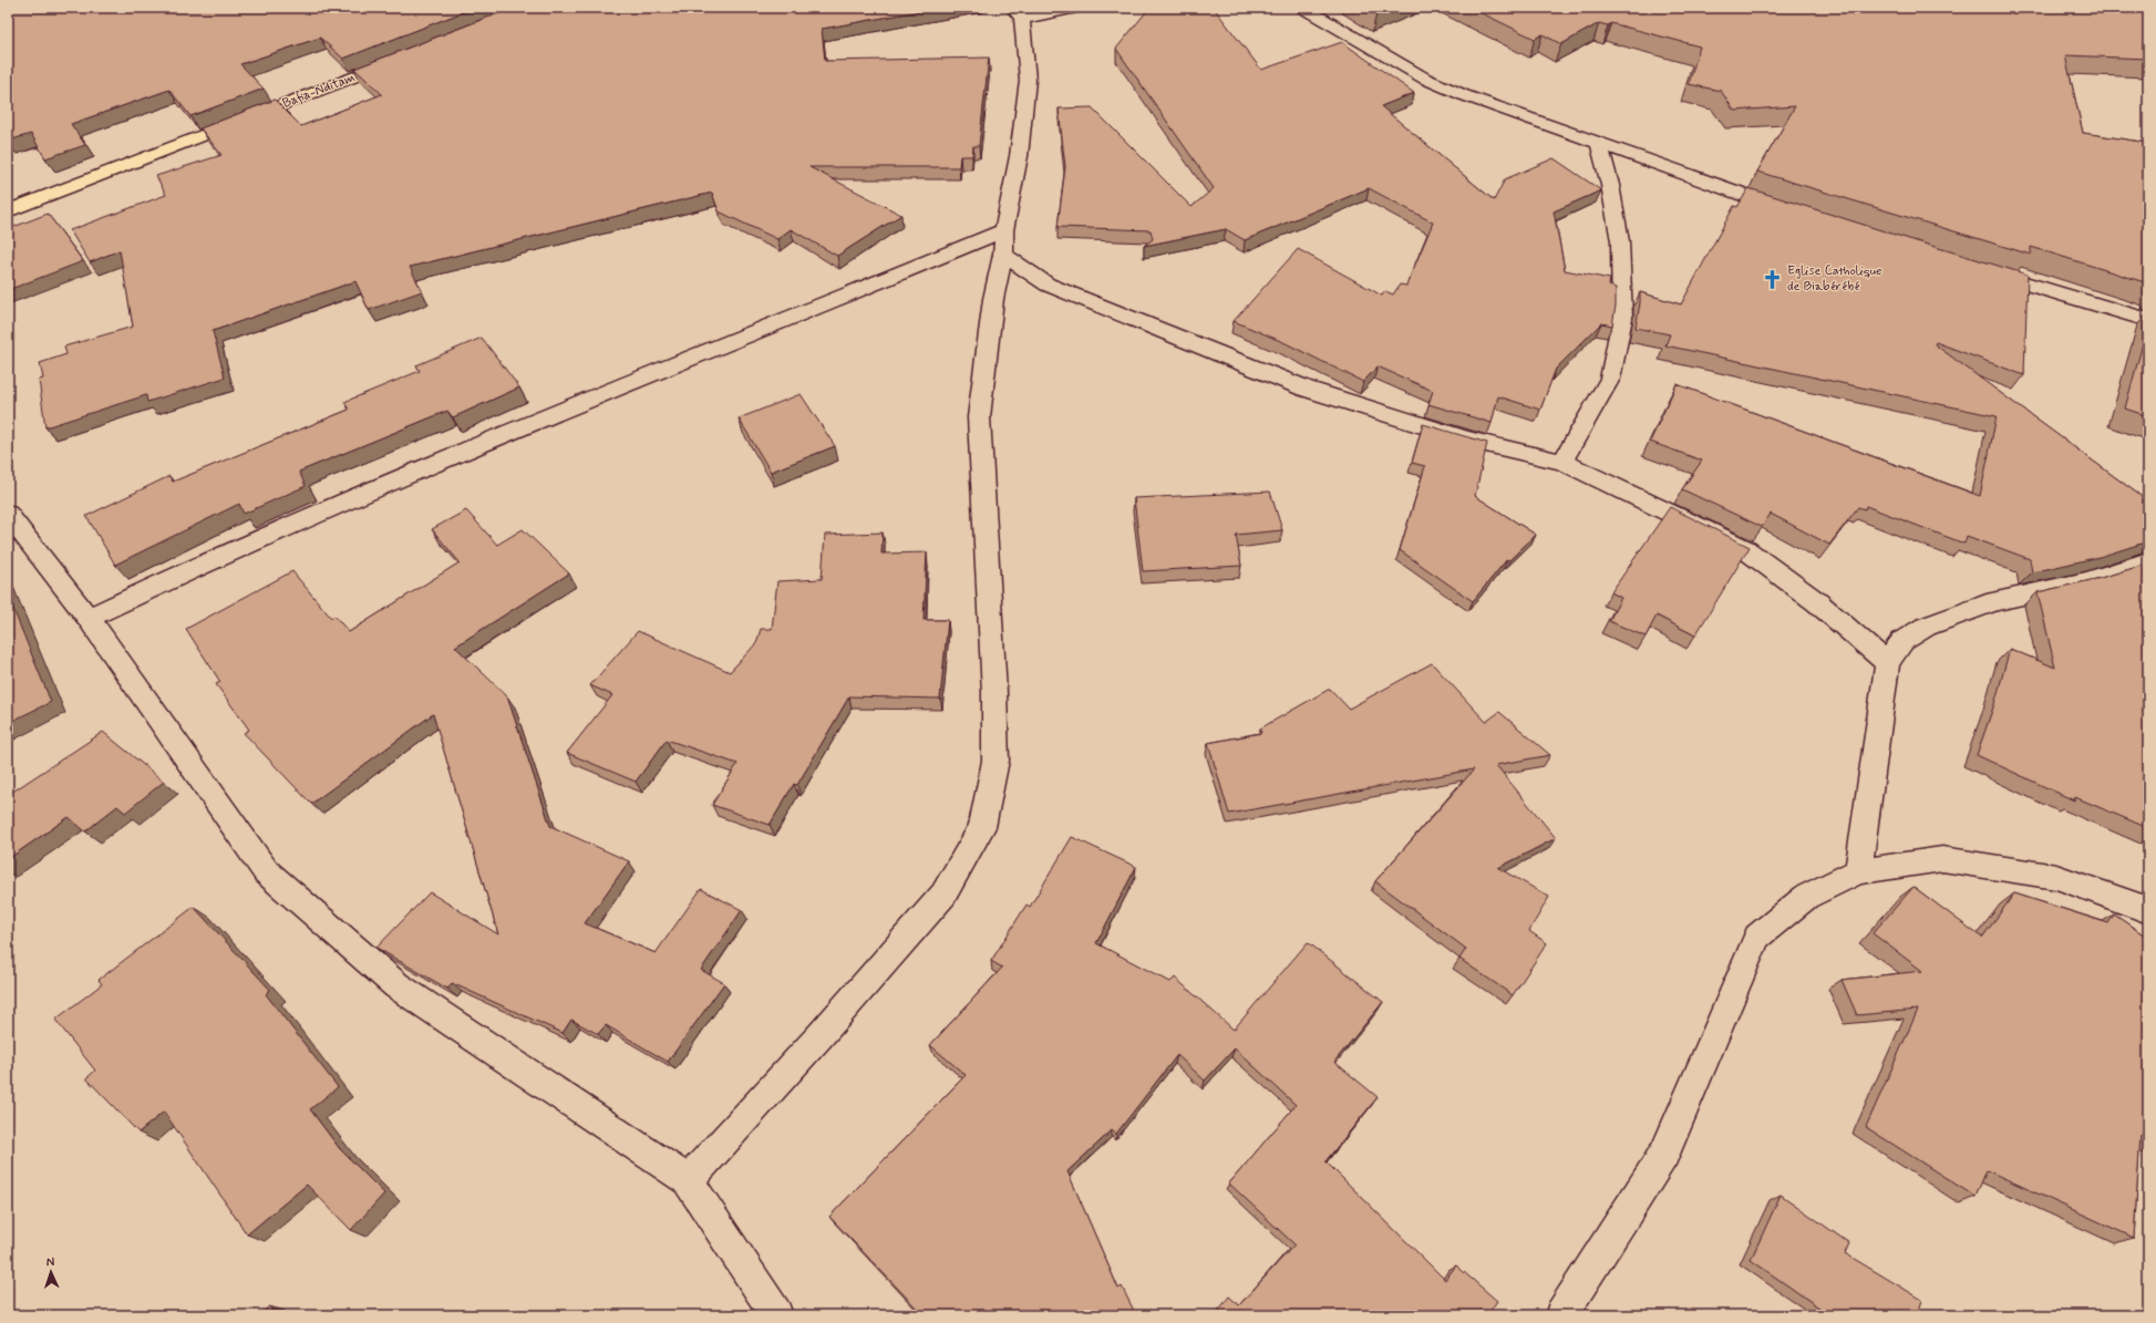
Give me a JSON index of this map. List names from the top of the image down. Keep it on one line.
{"streets":{"main road":["Bafia-Nditam"]},"places":{"church":["Eglise Catholique de Biabérébé"]},"north":"top"}
